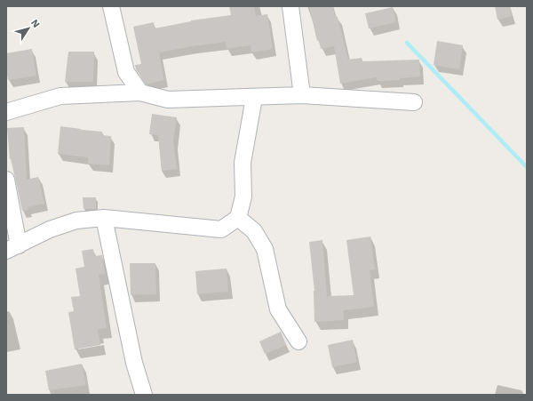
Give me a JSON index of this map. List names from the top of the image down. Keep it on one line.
{"north":"top right"}
